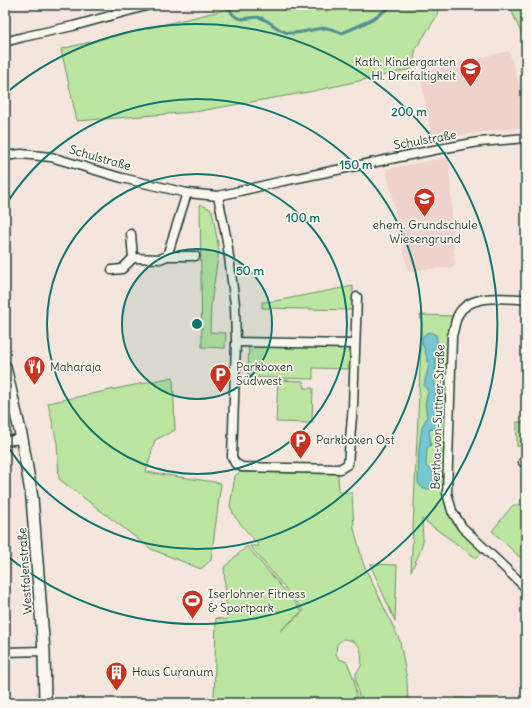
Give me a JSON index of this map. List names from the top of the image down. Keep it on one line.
{"streets":{"main road":["Westfalenstraße"],"street":["Schulstraße","Bertha-von-Suttner-Straße"]},"places":{"school or university":["Kath. Kindergarten Hl. Dreifaltigkeit","ehem. Grundschule Wiesengrund"],"restaurant":["Maharaja"],"parking":["Parkboxen Südwest","Parkboxen Ost"],"sports":["Iserlohner Fitness & Sportpark"],"building":["Haus Curanum"]},"rings":["200 m","150 m","100 m","50 m"]}
